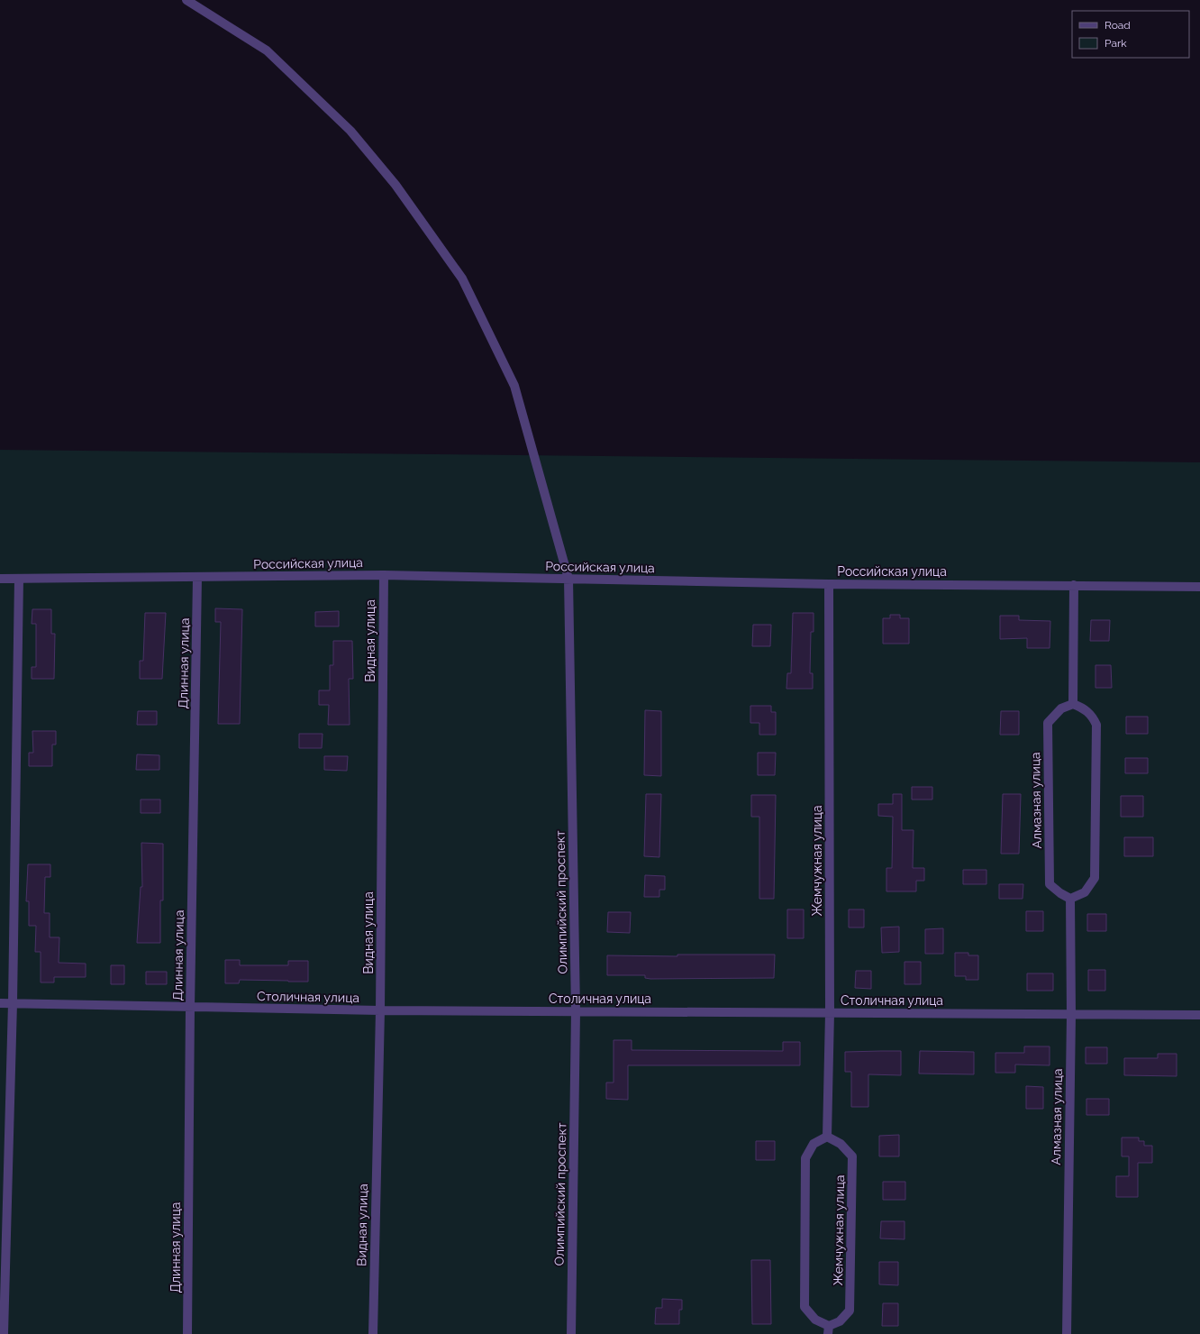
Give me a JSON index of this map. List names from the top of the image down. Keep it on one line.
{"streets":{"street":["Российская улица","Видная улица","Длинная улица","Алмазная улица","Жемчужная улица","Олимпийский проспект","Столичная улица"]},"crossings":[["Российская улица","Видная улица"],["Российская улица","Длинная улица"],["Российская улица","Жемчужная улица"],["Российская улица","Олимпийский проспект"],["Видная улица","Столичная улица"],["Длинная улица","Столичная улица"],["Алмазная улица","Столичная улица"],["Жемчужная улица","Столичная улица"],["Олимпийский проспект","Столичная улица"]],"legend":["Road","Park"]}
